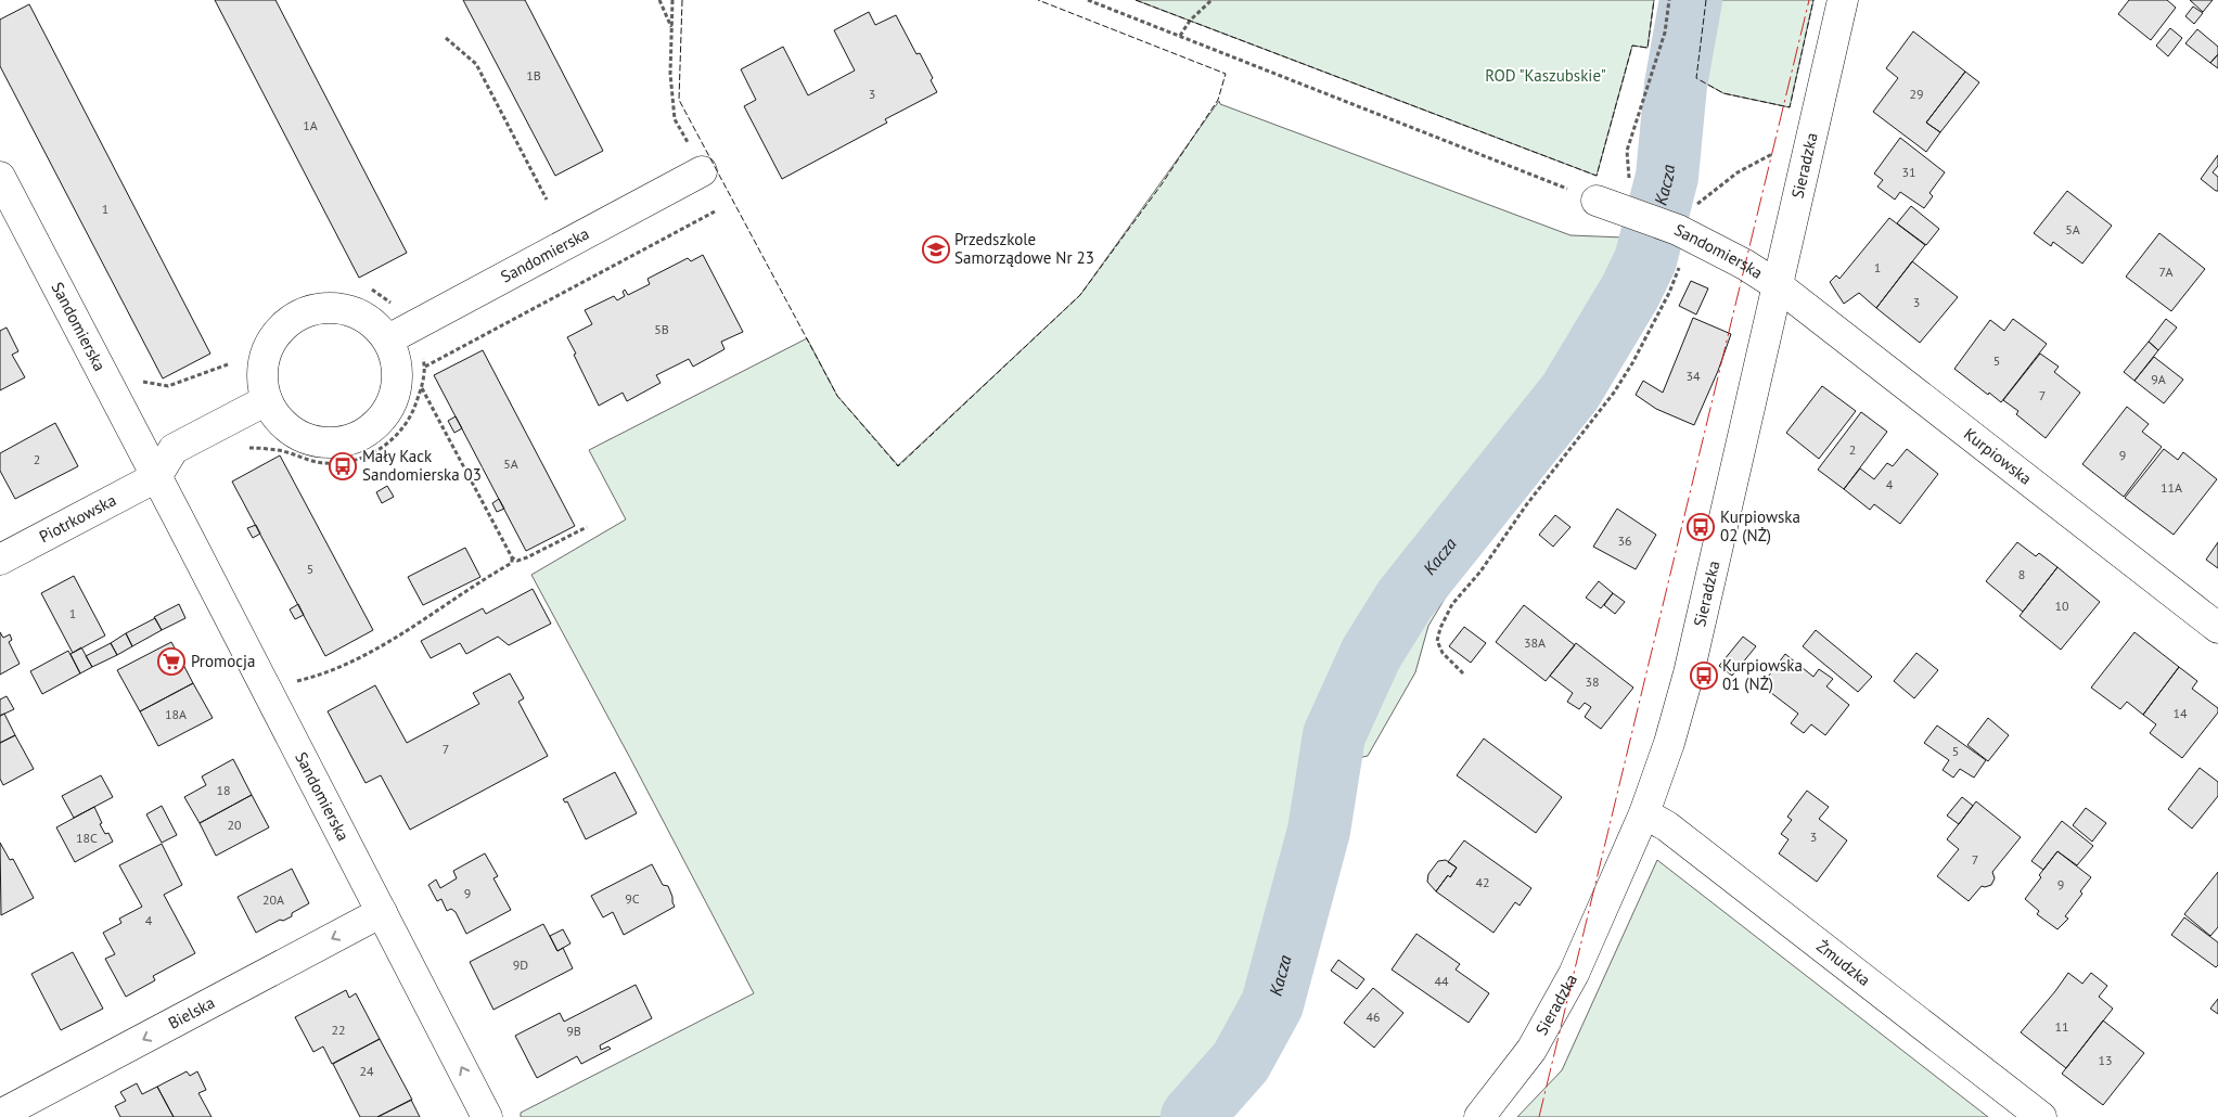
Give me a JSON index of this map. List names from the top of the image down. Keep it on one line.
{"streets":{"street":["Sieradzka","Sandomierska","Kurpiowska","Piotrkowska","Żmudzka","Bielska"]},"crossings":[["Sieradzka","Sandomierska"],["Sieradzka","Kurpiowska"],["Sieradzka","Żmudzka"],["Sandomierska","Kurpiowska"],["Sandomierska","Piotrkowska"],["Sandomierska","Bielska"]],"one_way":["Bielska"],"water":["Kacza"],"parks":["ROD \"Kaszubskie\""],"places":{"school or university":["Przedszkole Samorządowe Nr 23"],"bus stop":["Mały Kack Sandomierska 03","Kurpiowska 02 (NŻ)","Kurpiowska 01 (NŻ)"],"supermarket":["Promocja"]},"house_numbers":["1B","3","29","1A","31","1","5A","1","7A","3","5B","5","34","9A","7","2","9","2","5A","4","11A","36","5","8","10","1","38A","38","14","18A","7","5","18","20","3","18C","7","42","9","9","9C","20A","4","9D","44","46","11","22","9B","13","24"]}
